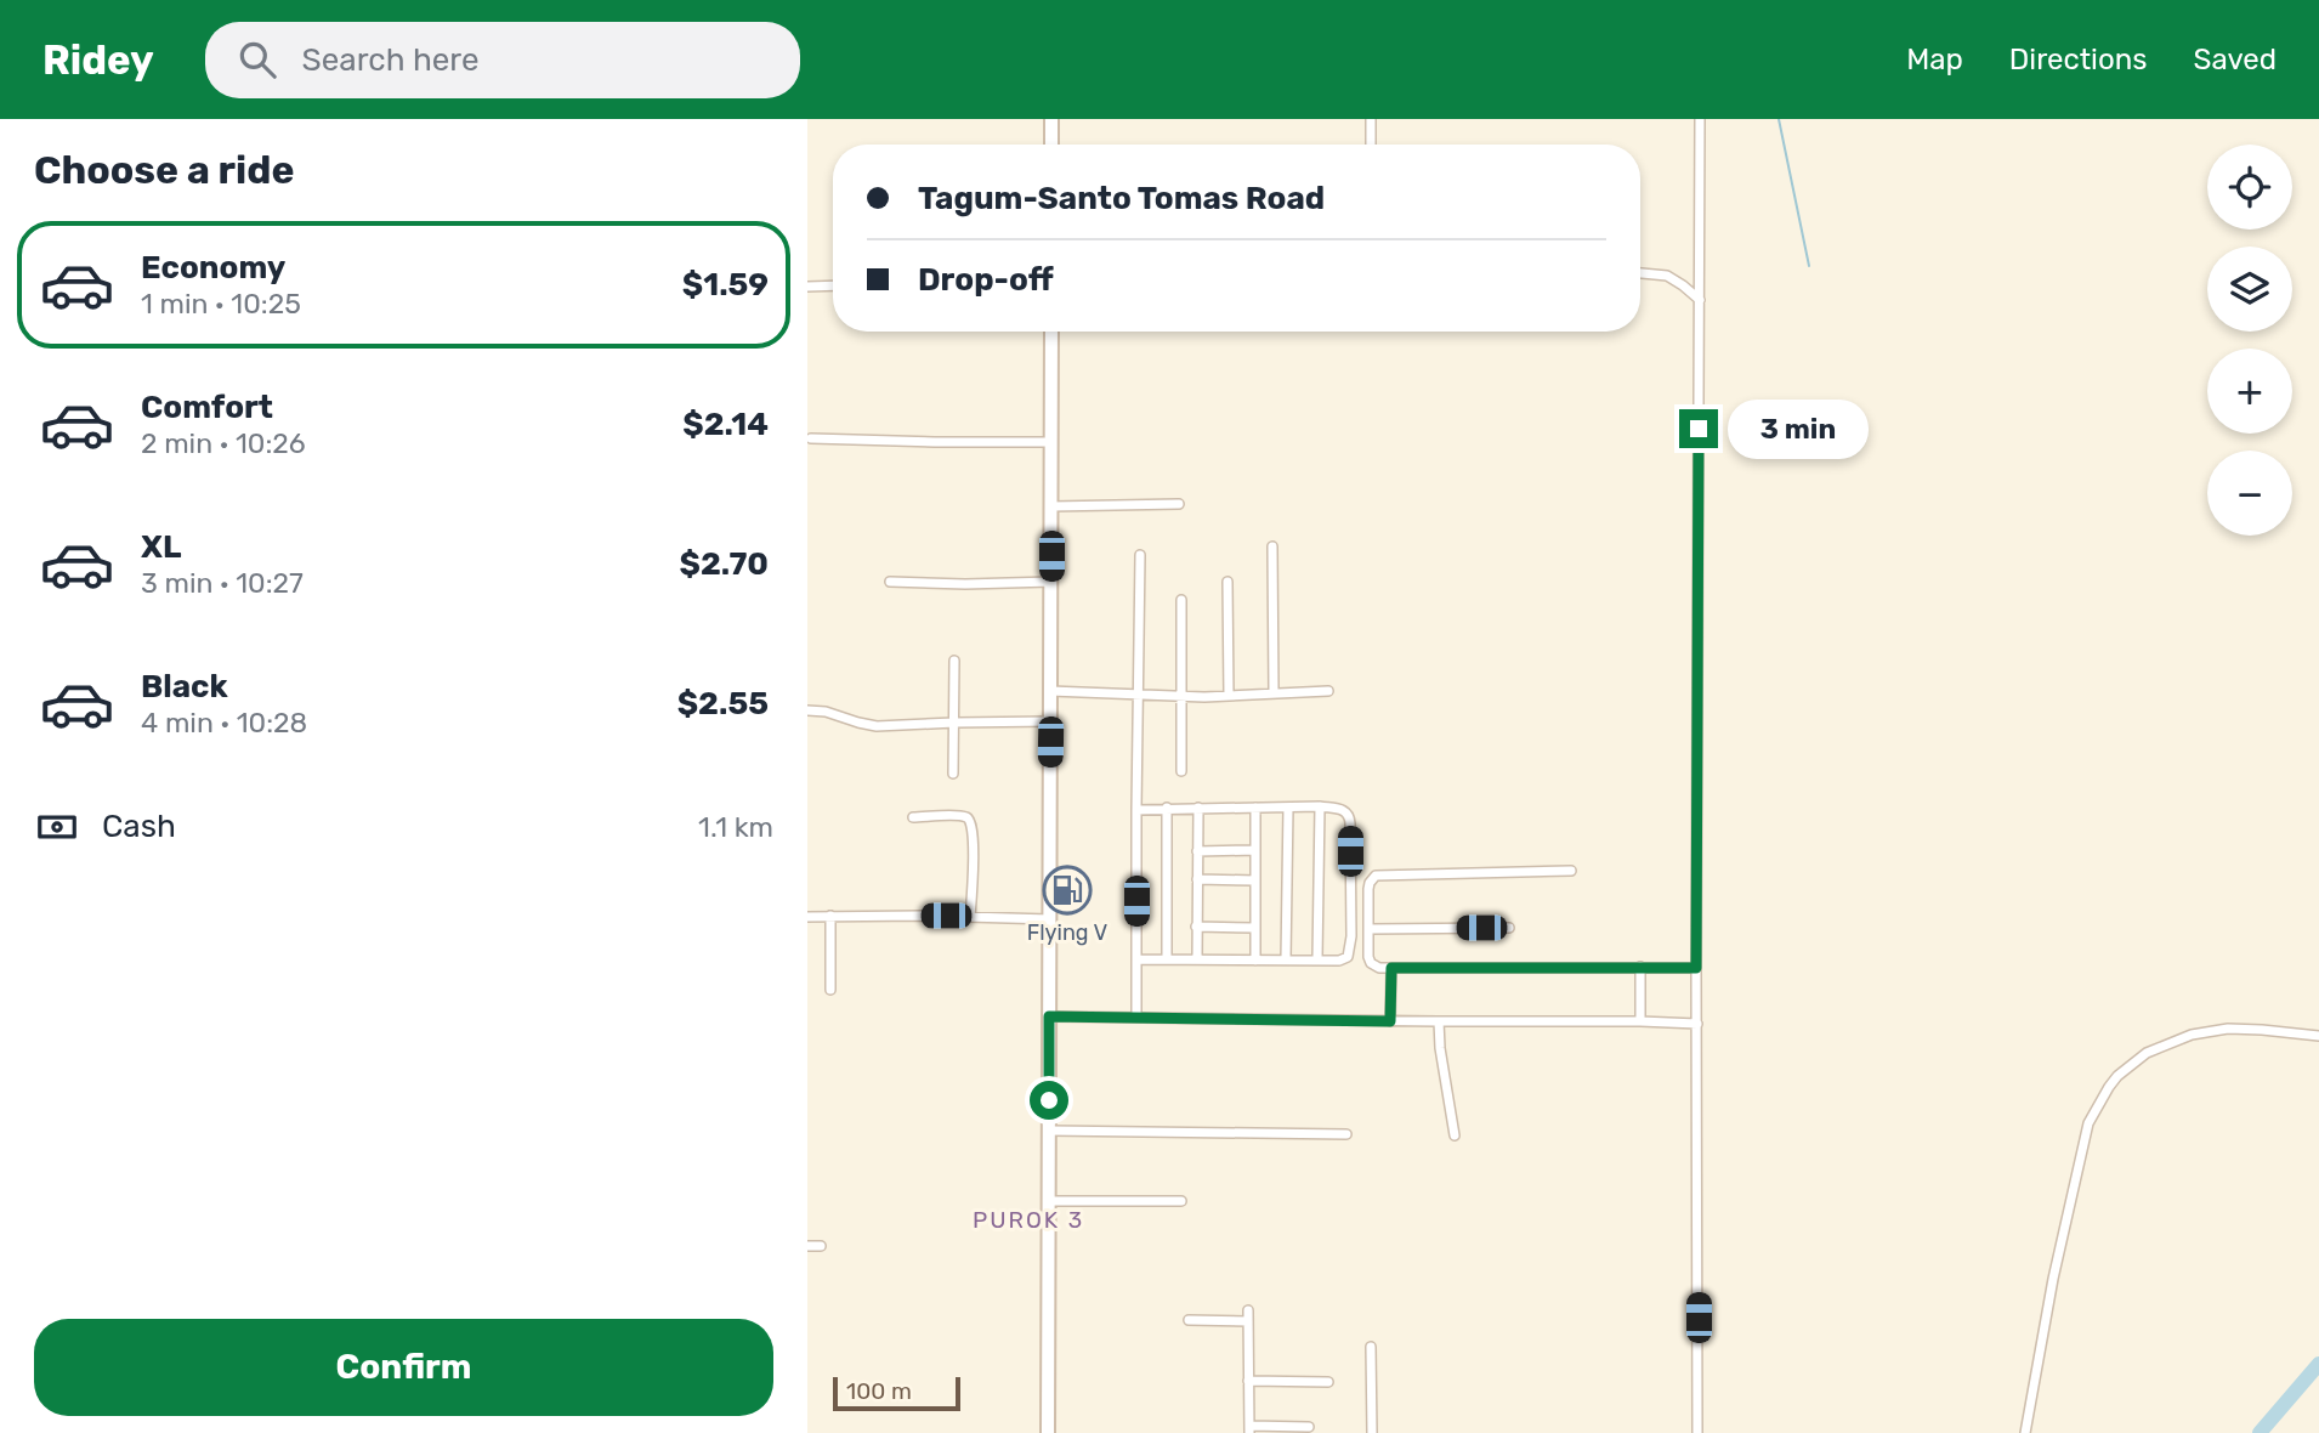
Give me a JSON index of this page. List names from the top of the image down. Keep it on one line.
{"districts":["PUROK 3"],"places":{"fuel station":["Flying V"]},"scale_bar":"100 m","page":{"header":"Ridey","search":"Search here","nav":["Map","Directions","Saved"],"heading":"Choose a ride","map_buttons":["+","−"],"banner":["Tagum-Santo Tomas Road","Drop-off"],"list":[{"name":"Economy","note":"1 min · 10:25","value":"$1.59"},{"name":"Comfort","note":"2 min · 10:26","value":"$2.14"},{"name":"XL","note":"3 min · 10:27","value":"$2.70"},{"name":"Black","note":"4 min · 10:28","value":"$2.55"}],"bubble":"3 min","pay":["Cash","1.1 km"],"buttons":"Confirm","scale":"100 m"}}
